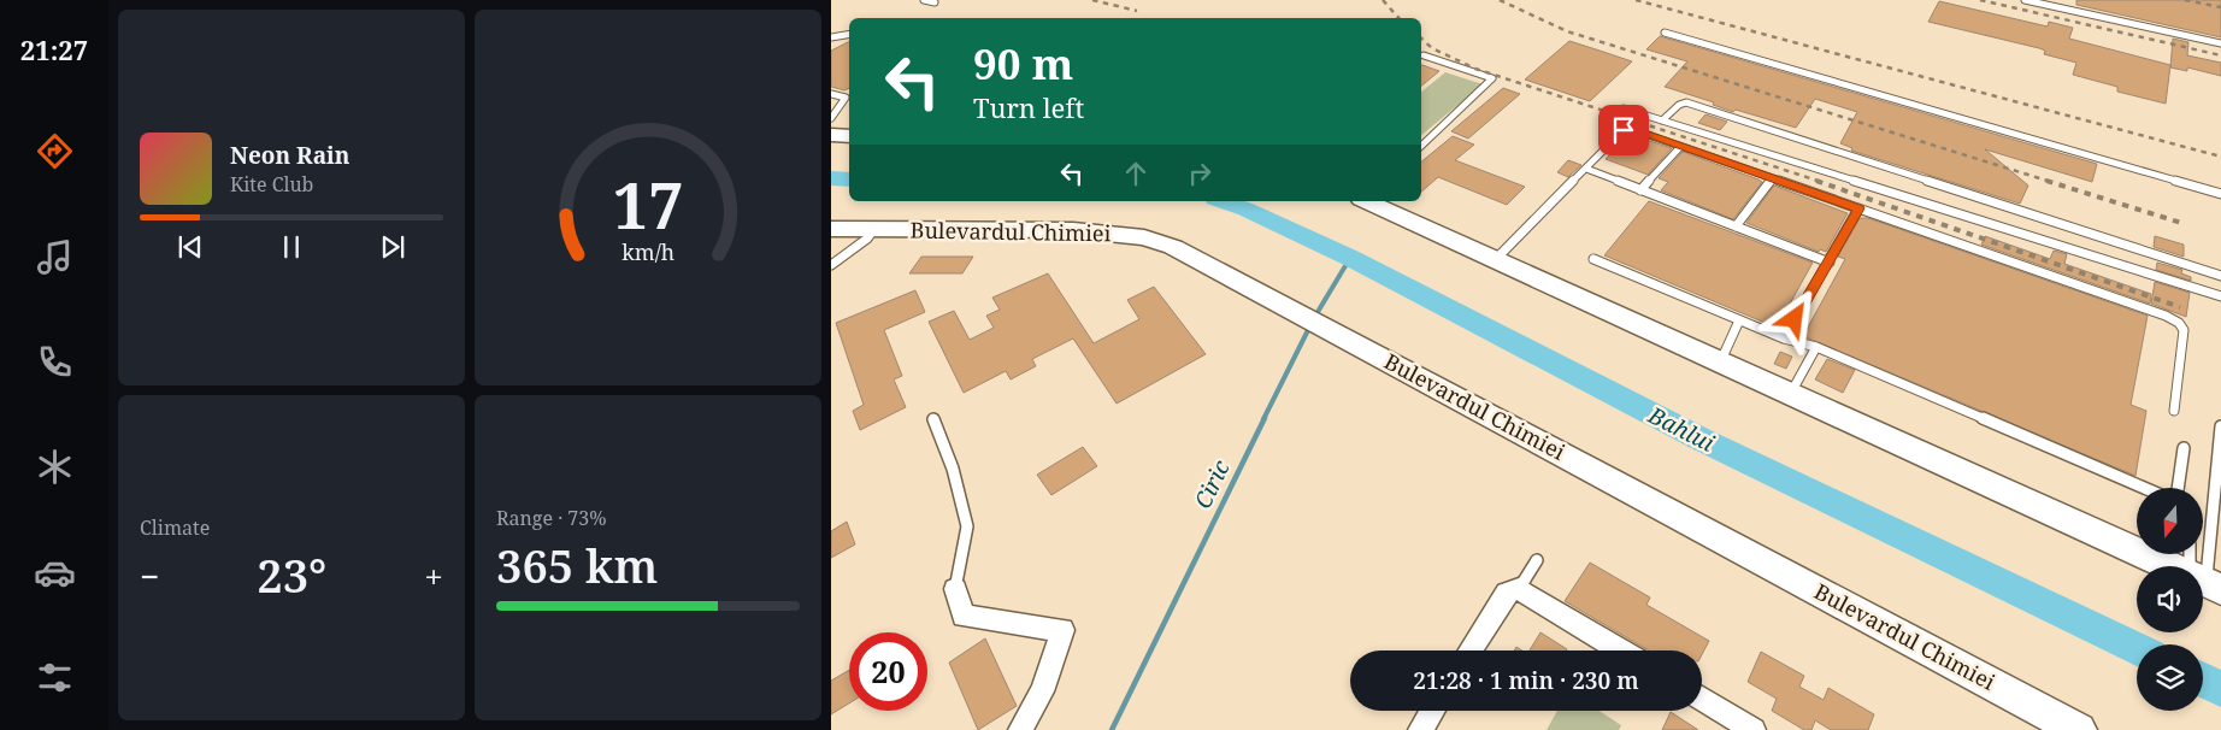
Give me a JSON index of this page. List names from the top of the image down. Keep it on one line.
{"streets":{"street":["Bulevardul Chimiei"]},"water":["Bahlui","Ciric"],"north":"bottom","page":{"tabs":"21:27","turn":["90 m","Turn left"],"song":["Neon Rain","Kite Club"],"tile":["Climate",["Range · 73%","365 km"]],"heat":["−","23°","+"],"limit":"20","trip":"21:28 · 1 min · 230 m","gauge":["17","km/h"]}}
